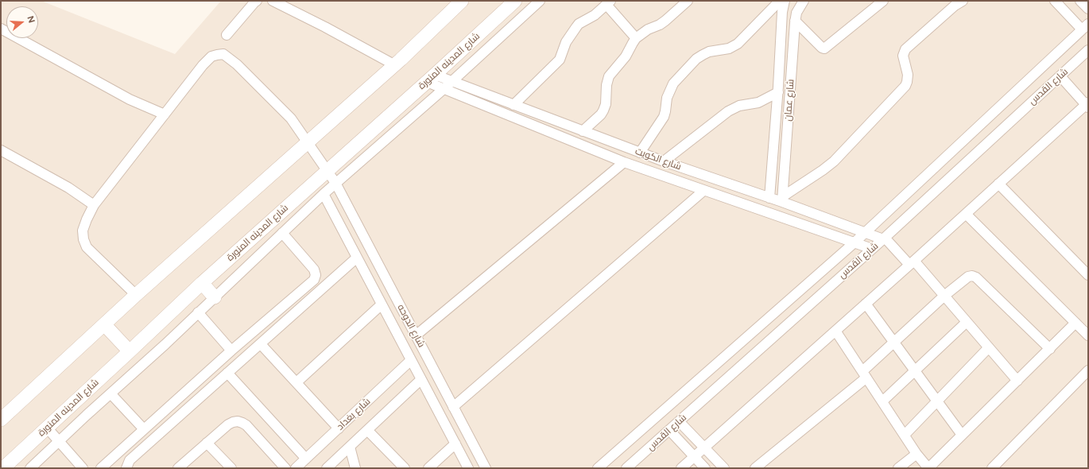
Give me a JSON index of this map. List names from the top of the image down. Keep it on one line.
{"streets":{"main road":["شارع المدينه المنورة"],"street":["شارع القدس","شارع عمان","شارع الكويت","شارع الدوحه","شارع بغداد"]},"crossings":[["شارع المدينه المنورة","شارع الكويت"],["شارع المدينه المنورة","شارع الدوحه"],["شارع القدس","شارع الكويت"],["شارع عمان","شارع الكويت"],["شارع الدوحه","شارع بغداد"]],"north":"right"}
